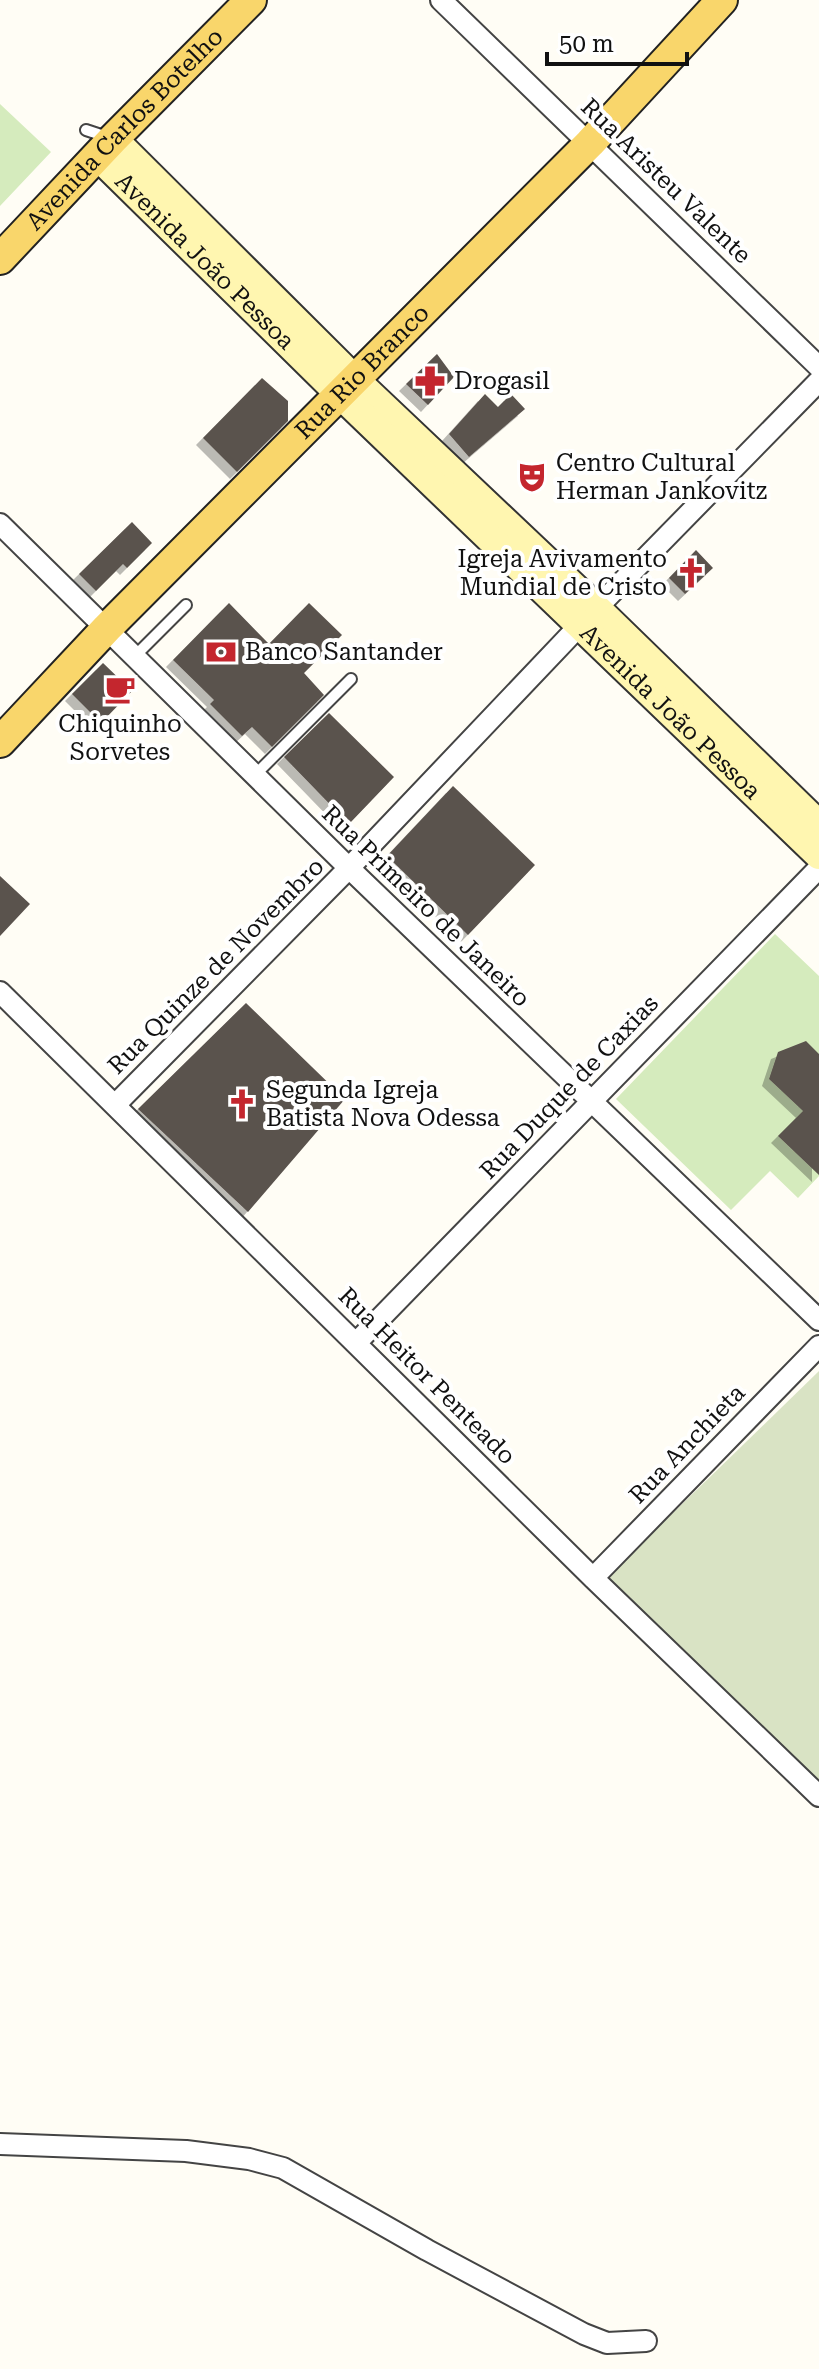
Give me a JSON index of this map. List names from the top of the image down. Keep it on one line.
{"streets":{"main road":["Avenida Carlos Botelho","Avenida João Pessoa","Rua Rio Branco"],"street":["Rua Aristeu Valente","Rua Primeiro de Janeiro","Rua Quinze de Novembro","Rua Duque de Caxias","Rua Heitor Penteado","Rua Anchieta"]},"crossings":[["Avenida Carlos Botelho","Avenida João Pessoa"],["Rua Aristeu Valente","Rua Rio Branco"],["Avenida João Pessoa","Rua Rio Branco"],["Avenida João Pessoa","Rua Quinze de Novembro"],["Rua Rio Branco","Rua Primeiro de Janeiro"],["Rua Primeiro de Janeiro","Rua Quinze de Novembro"],["Rua Primeiro de Janeiro","Rua Duque de Caxias"],["Rua Quinze de Novembro","Rua Heitor Penteado"],["Rua Duque de Caxias","Rua Heitor Penteado"],["Rua Heitor Penteado","Rua Anchieta"]],"places":{"pharmacy":["Drogasil"],"theatre":["Centro Cultural Herman Jankovitz"],"church":["Igreja Avivamento Mundial de Cristo","Segunda Igreja Batista Nova Odessa"],"bank":["Banco Santander"],"cafe":["Chiquinho Sorvetes"]},"scale_bar":"50 m"}
